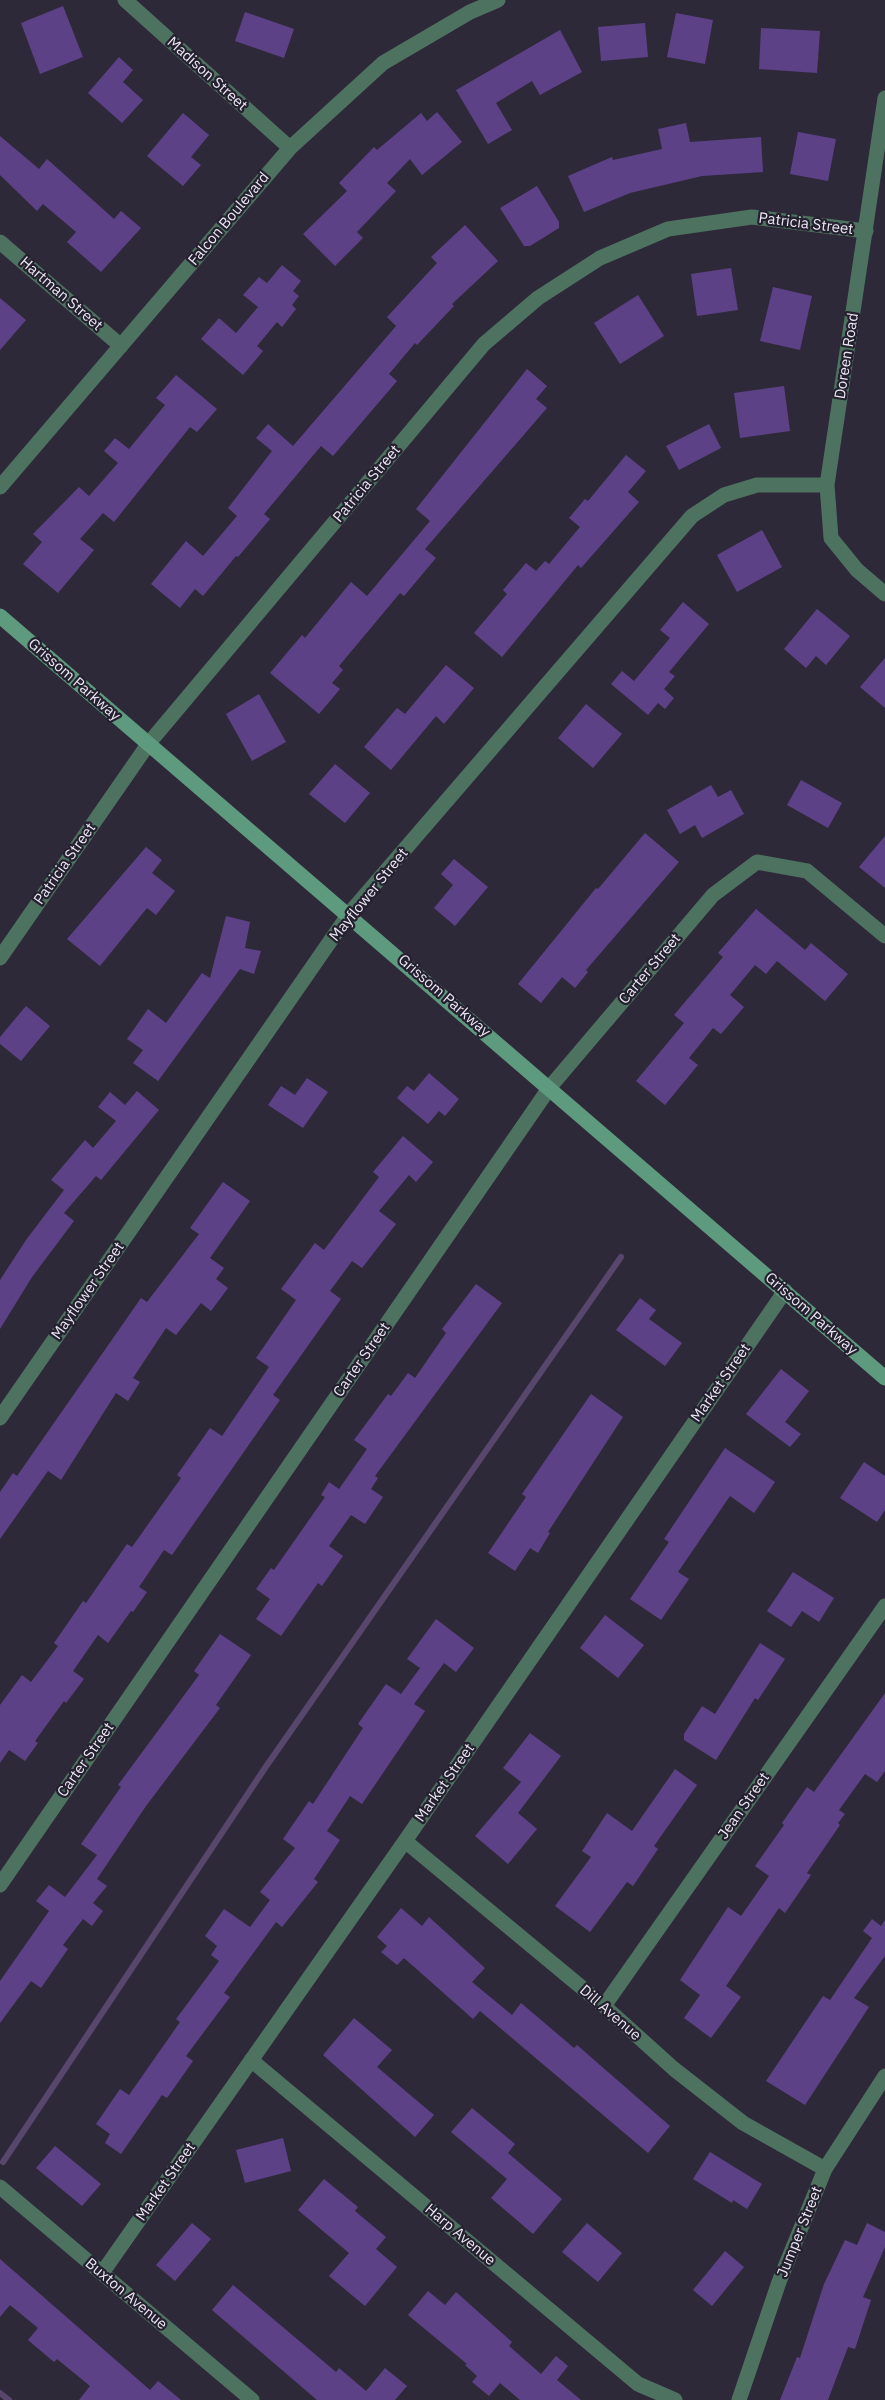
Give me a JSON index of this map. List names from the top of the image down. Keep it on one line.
{"streets":{"main road":["Grissom Parkway"],"street":["Madison Street","Falcon Boulevard","Patricia Street","Hartman Street","Doreen Road","Mayflower Street","Carter Street","Market Street","Jean Street","Dill Avenue","Jumper Street","Harp Avenue","Buxton Avenue"]},"crossings":[["Madison Street","Falcon Boulevard"],["Falcon Boulevard","Hartman Street"],["Patricia Street","Doreen Road"],["Patricia Street","Grissom Parkway"],["Doreen Road","Mayflower Street"],["Grissom Parkway","Mayflower Street"],["Grissom Parkway","Carter Street"],["Grissom Parkway","Market Street"],["Market Street","Dill Avenue"],["Market Street","Harp Avenue"],["Market Street","Buxton Avenue"],["Jean Street","Dill Avenue"],["Dill Avenue","Jumper Street"]]}
